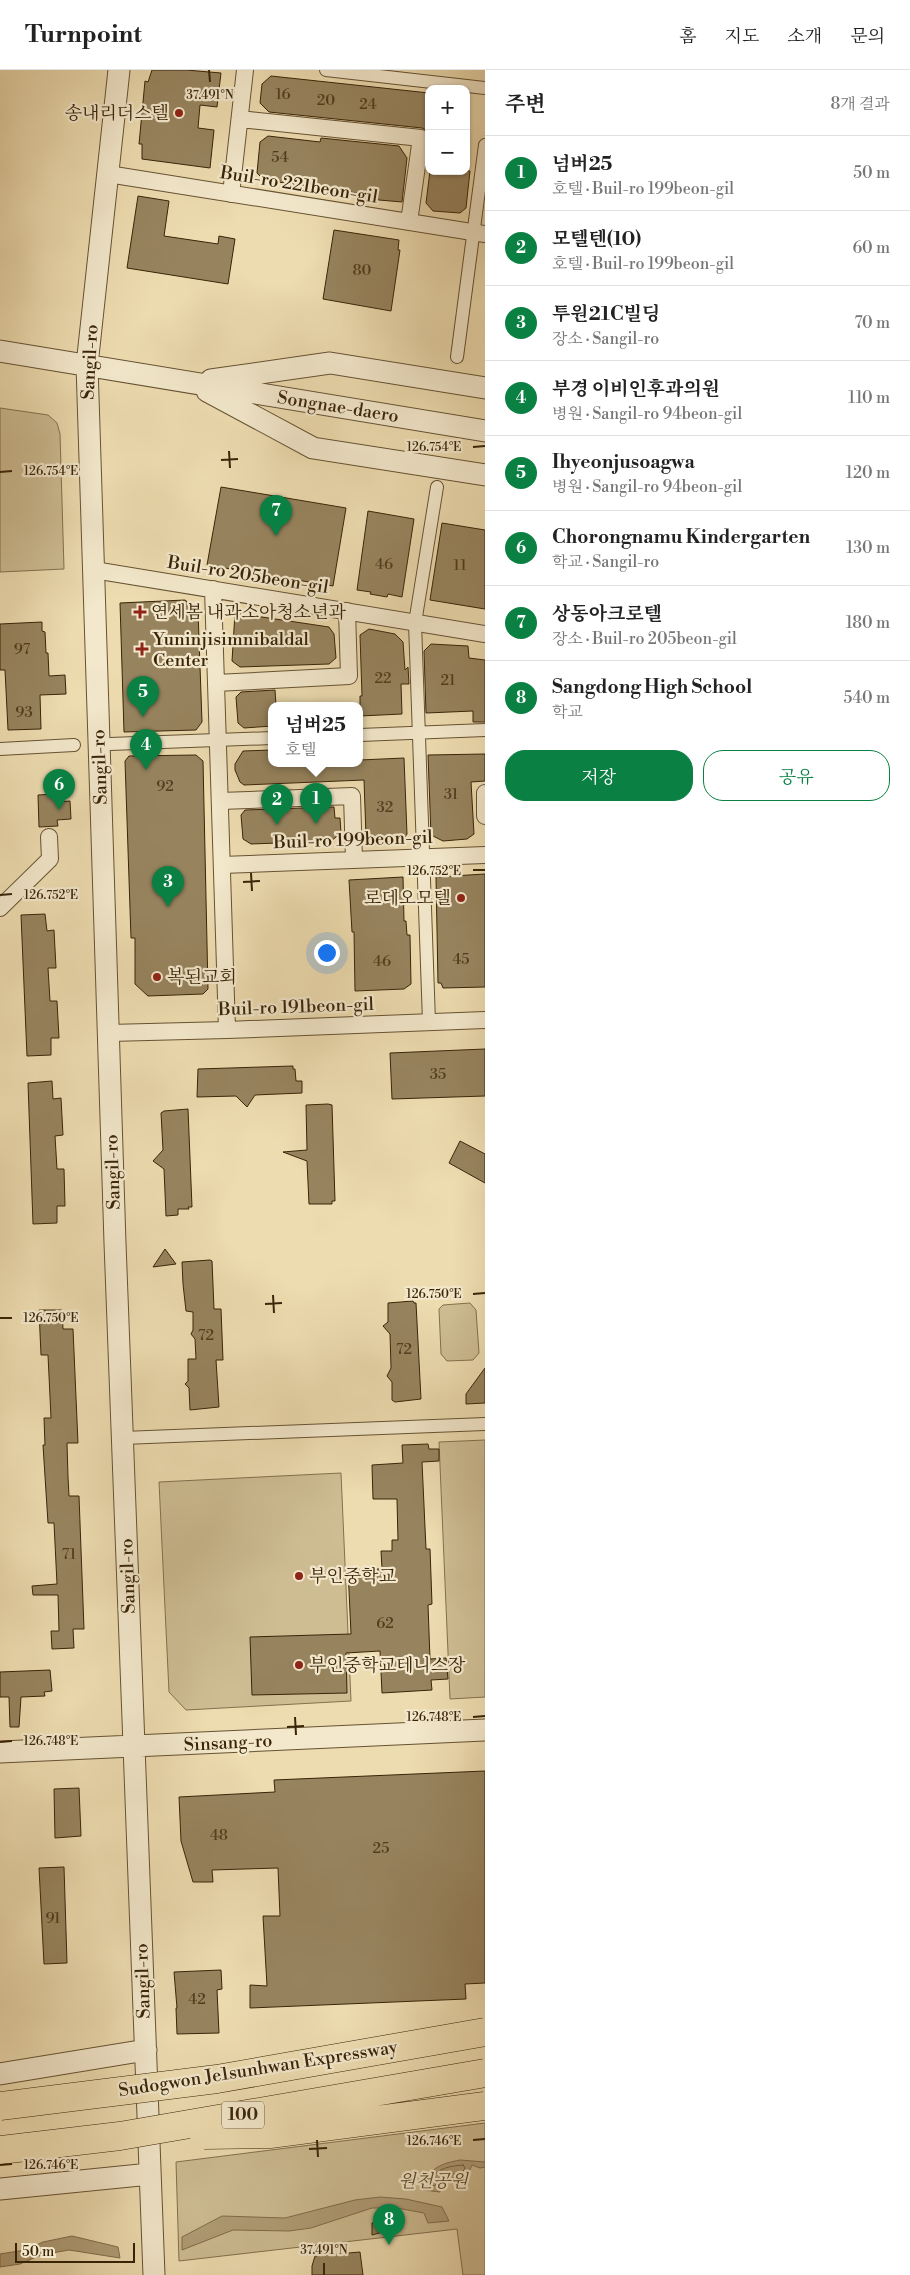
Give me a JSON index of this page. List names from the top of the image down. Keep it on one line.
{"streets":{"highway":["Sudogwon Je1sunhwan Expressway","100"],"street":["Buil-ro 221beon-gil","Sangil-ro","Songnae-daero","Buil-ro 205beon-gil","Buil-ro 199beon-gil","Buil-ro 191beon-gil","Sinsang-ro"]},"crossings":[["Buil-ro 221beon-gil","Sangil-ro"],["Sangil-ro","Songnae-daero"],["Sangil-ro","Buil-ro 205beon-gil"],["Sangil-ro","Buil-ro 191beon-gil"],["Sangil-ro","Sinsang-ro"]],"parks":["원천공원"],"places":{"other":["송내리더스텔","로데오모텔","복된교회","부인중학교","부인중학교테니스장"],"health":["연세봄 내과소아청소년과","Yuninjisimnibaldal Center"]},"house_numbers":["16","20","24","54","80","46","11","97","22","21","93","92","31","32","45","46","35","72","72","71","62","48","25","91","42"],"scale_bar":"50 m","page":{"header":"Turnpoint","nav":["홈","지도","소개","문의"],"heading":["주변","8개 결과"],"map_buttons":["+","−"],"list":[{"mark":"1","name":"넘버25","note":"호텔 · Buil-ro 199beon-gil","value":"50 m"},{"mark":"2","name":"모텔텐(10)","note":"호텔 · Buil-ro 199beon-gil","value":"60 m"},{"mark":"3","name":"투원21C빌딩","note":"장소 · Sangil-ro","value":"70 m"},{"mark":"4","name":"부경 이비인후과의원","note":"병원 · Sangil-ro 94beon-gil","value":"110 m"},{"mark":"5","name":"Ihyeonjusoagwa","note":"병원 · Sangil-ro 94beon-gil","value":"120 m"},{"mark":"6","name":"Chorongnamu Kindergarten","note":"학교 · Sangil-ro","value":"130 m"},{"mark":"7","name":"상동아크로텔","note":"장소 · Buil-ro 205beon-gil","value":"180 m"},{"mark":"8","name":"Sangdong High School","note":"학교","value":"540 m"}],"pins":["7","5","4","6","1","2","3","8"],"popup":["넘버25","호텔"],"buttons":["저장","공유"],"scale":"50 m"},"coordinates":["37.491°N","126.754°E","126.752°E","126.750°E","126.748°E","126.746°E"]}
